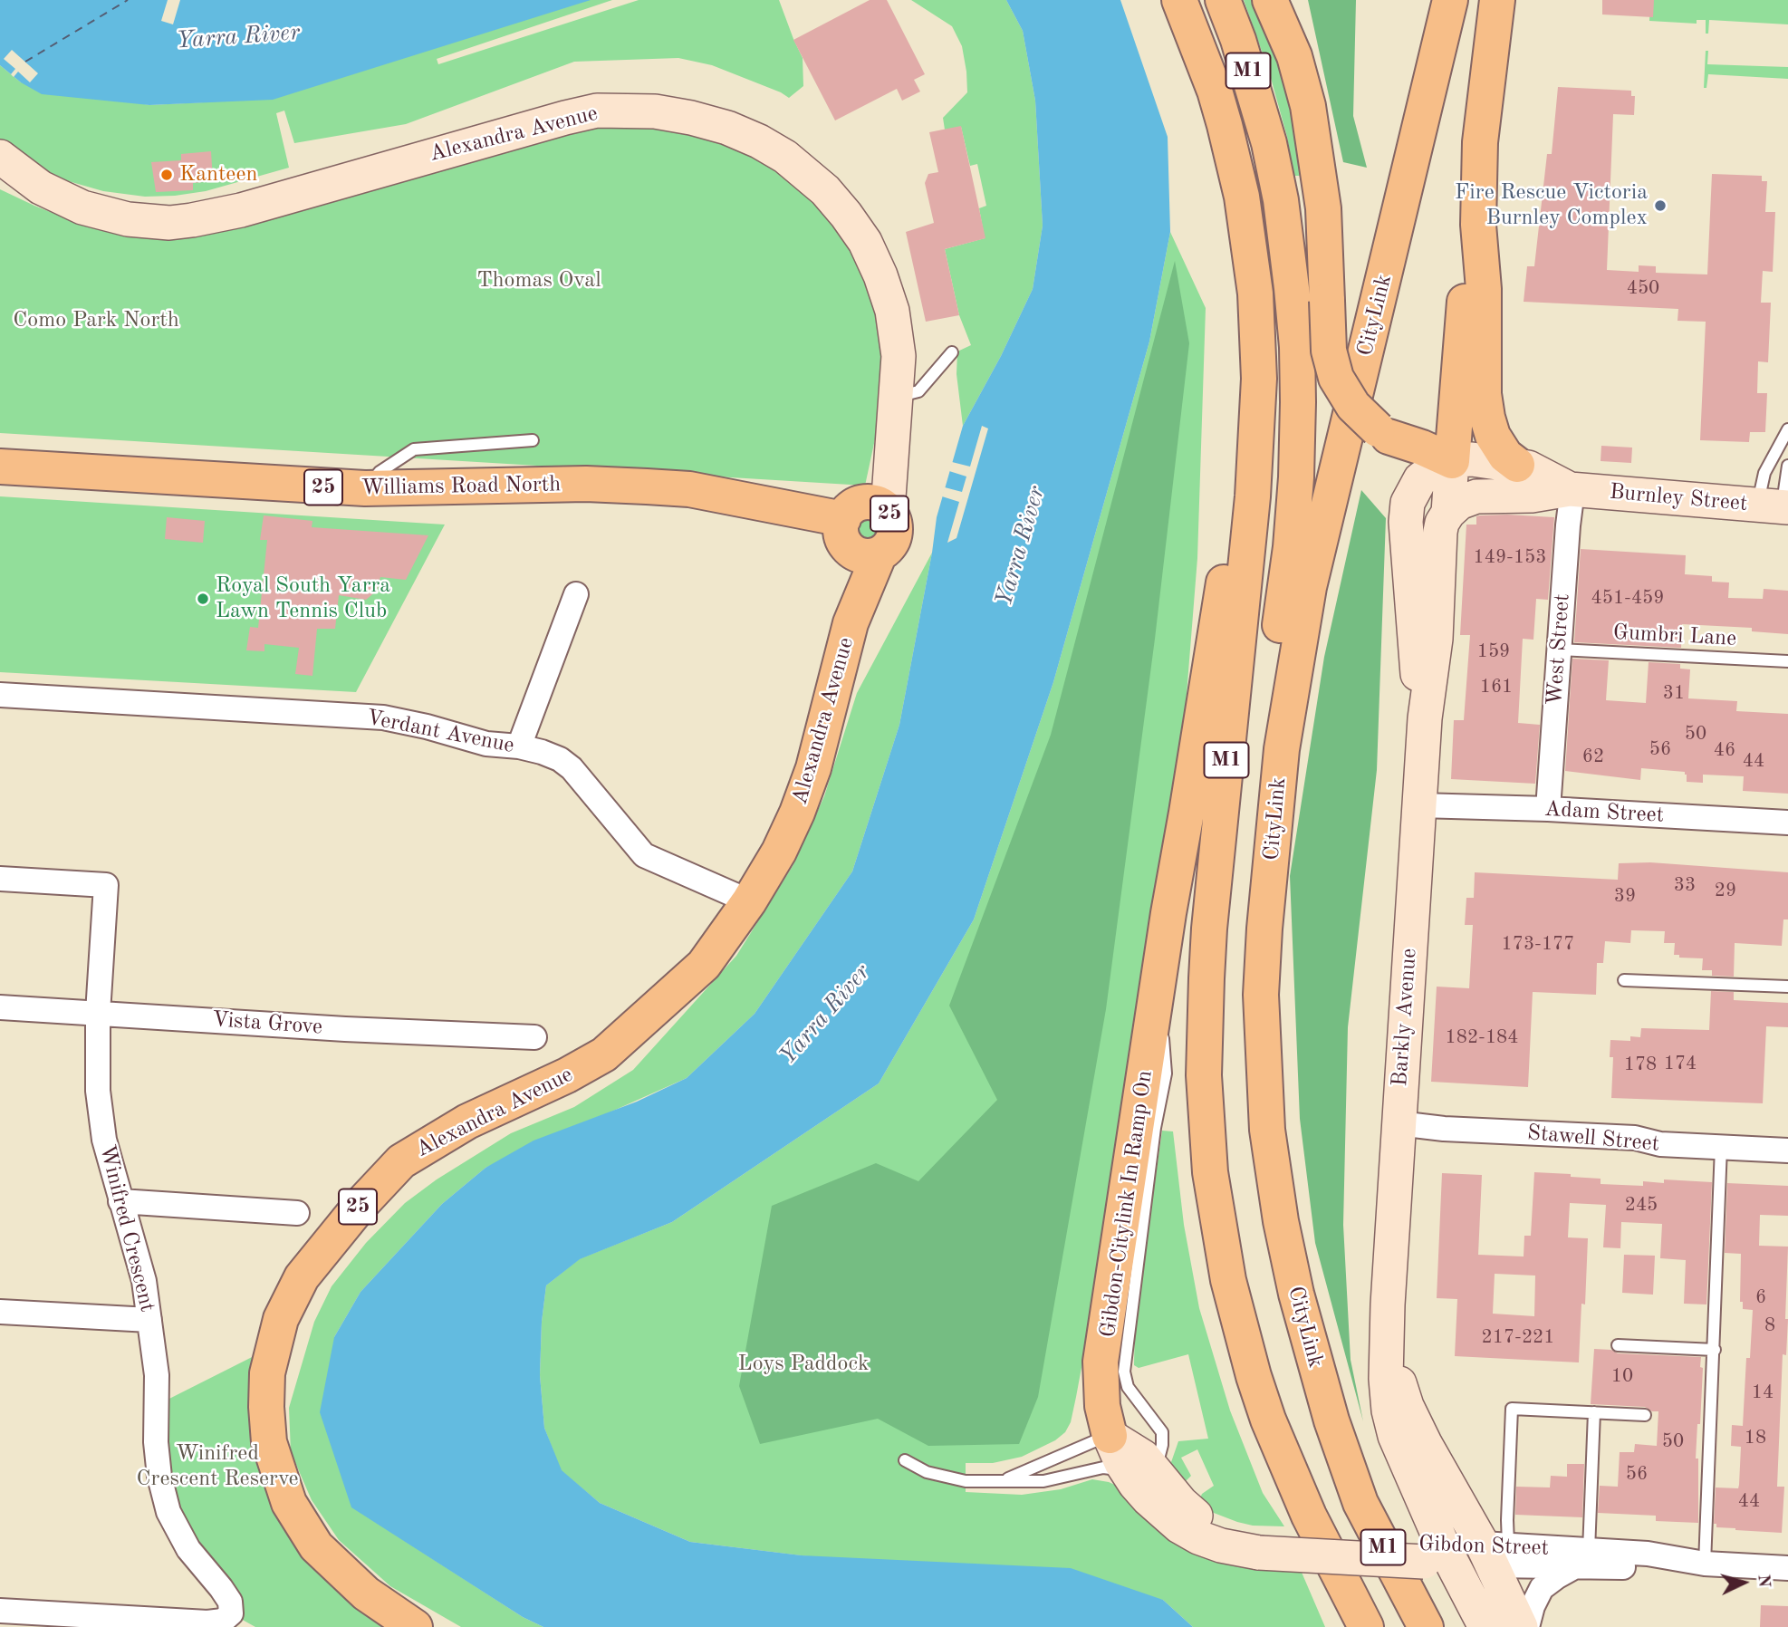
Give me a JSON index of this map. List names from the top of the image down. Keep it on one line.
{"streets":{"main road":["M1","Alexandra Avenue","CityLink","Williams Road North","25","Burnley Street","Barkly Avenue","Gibdon Street"],"street":["West Street","Verdant Avenue","Adam Street","Vista Grove","Stawell Street","Winifred Crescent"],"lane":["Gumbri Lane","Gibdon-Citylink In Ramp On"]},"crossings":[["M1","CityLink"],["Alexandra Avenue","Williams Road North"],["Alexandra Avenue","25"],["Alexandra Avenue","Verdant Avenue"],["Williams Road North","25"],["Burnley Street","West Street"],["Burnley Street","Barkly Avenue"],["Gumbri Lane","West Street"],["West Street","Adam Street"],["Adam Street","Barkly Avenue"],["Barkly Avenue","Stawell Street"],["Barkly Avenue","Gibdon Street"],["Vista Grove","Winifred Crescent"],["Gibdon-Citylink In Ramp On","Gibdon Street"]],"water":["Yarra River"],"parks":["Thomas Oval","Como Park North","Loys Paddock","Winifred Crescent Reserve"],"places":["Kanteen","Fire Rescue Victoria Burnley Complex","Royal South Yarra Lawn Tennis Club"],"house_numbers":["450","149-153","451-459","159","161","31","50","56","46","62","44","33","29","39","173-177","182-184","174","178","245","6","8","217-221","10","14","18","50","56","44"],"north":"right"}
